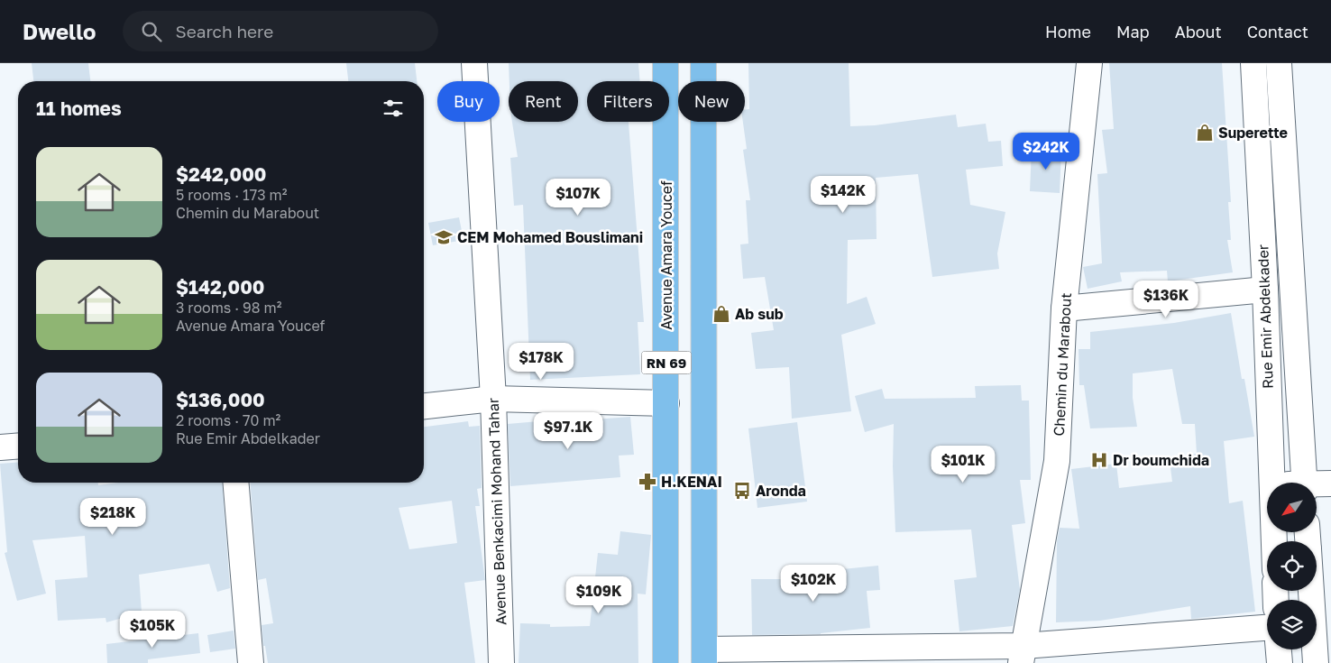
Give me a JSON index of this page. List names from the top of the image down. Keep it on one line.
{"streets":{"main road":["Avenue Amara Youcef","RN 69"],"street":["Rue Emir Abdelkader","Chemin du Marabout","Avenue Benkacimi Mohand Tahar"]},"places":{"shop":["Superette","Ab sub"],"school or university":["CEM Mohamed Bouslimani"],"hospital":["Dr boumchida"],"pharmacy":["H.KENAI"],"bus stop":["Aronda"]},"north":"bottom left","page":{"header":"Dwello","search":"Search here","nav":["Home","Map","About","Contact"],"chip":["Buy","Rent","Filters","New"],"heading":"11 homes","price":["$242K","$142K","$107K","$136K","$178K","$97.1K","$101K","$218K","$102K","$109K","$105K"],"list":[{"name":"$242,000","note":"5 rooms · 173 m² · Chemin du Marabout"},{"name":"$142,000","note":"3 rooms · 98 m² · Avenue Amara Youcef"},{"name":"$136,000","note":"2 rooms · 70 m² · Rue Emir Abdelkader"}]}}
